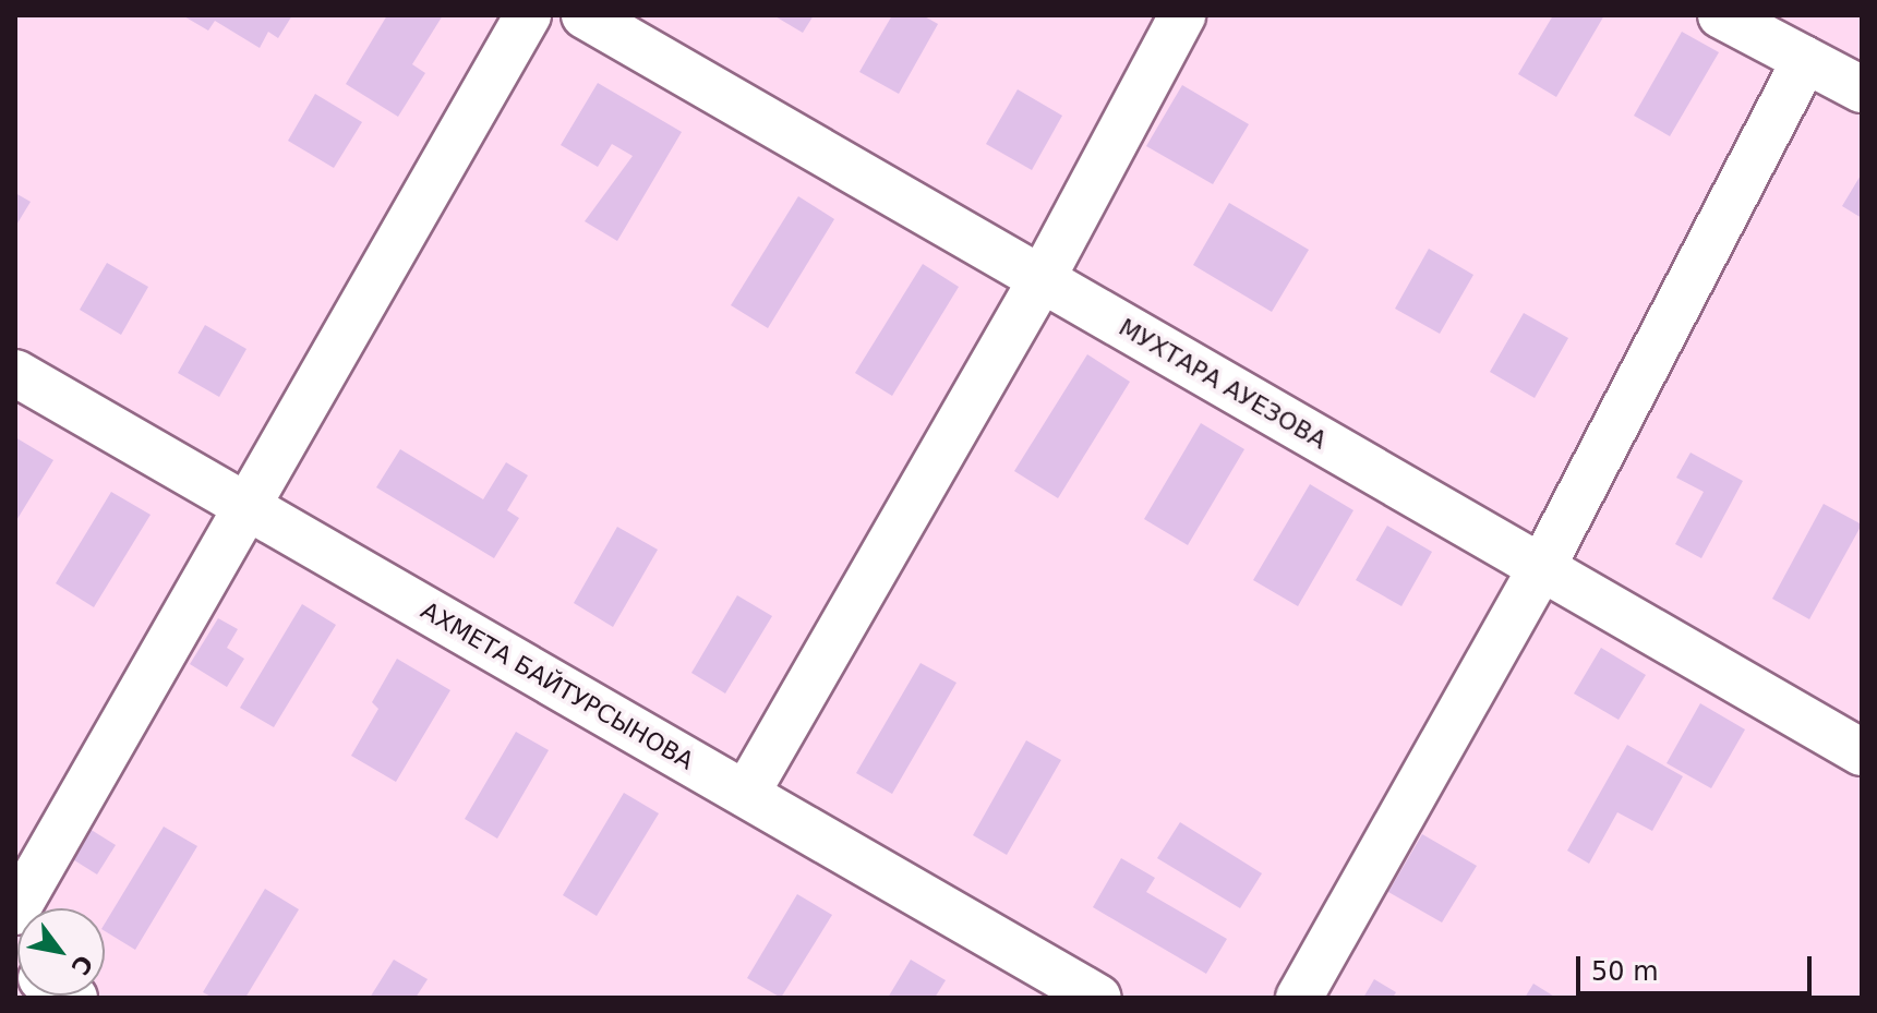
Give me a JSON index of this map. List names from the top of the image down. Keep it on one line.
{"streets":{"street":["МУХТАРА АУЕЗОВА","АХМЕТА БАЙТУРСЫНОВА"]},"scale_bar":"50 m","north":"bottom right"}
